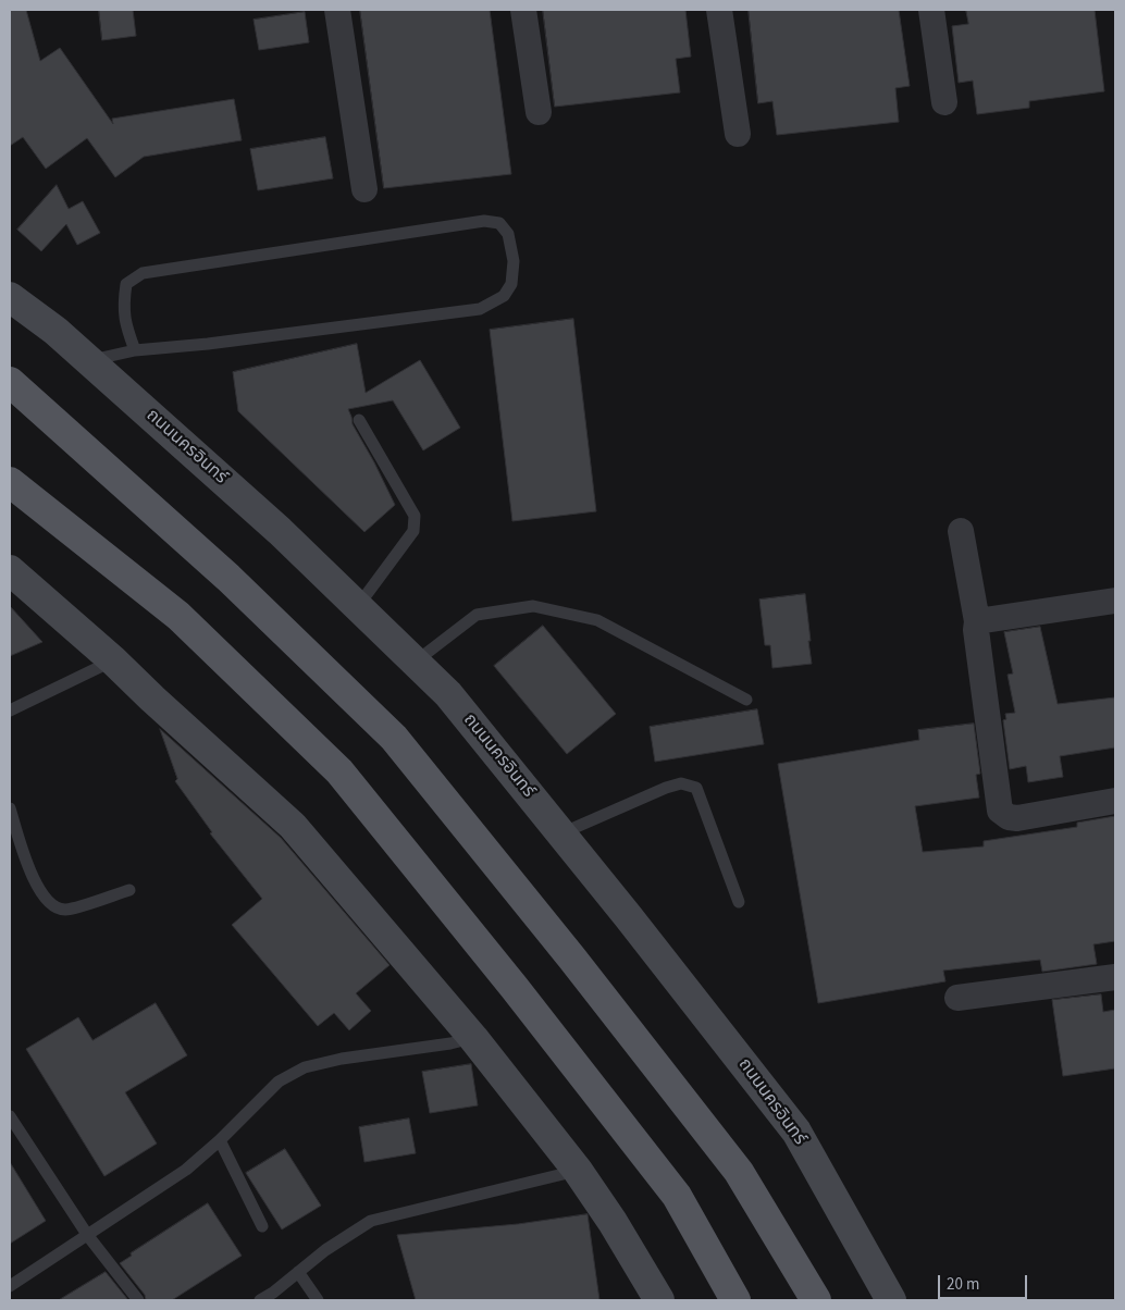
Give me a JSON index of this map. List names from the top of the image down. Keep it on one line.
{"streets":{"main road":["ถนนนครอินทร์"]},"scale_bar":"20 m"}
